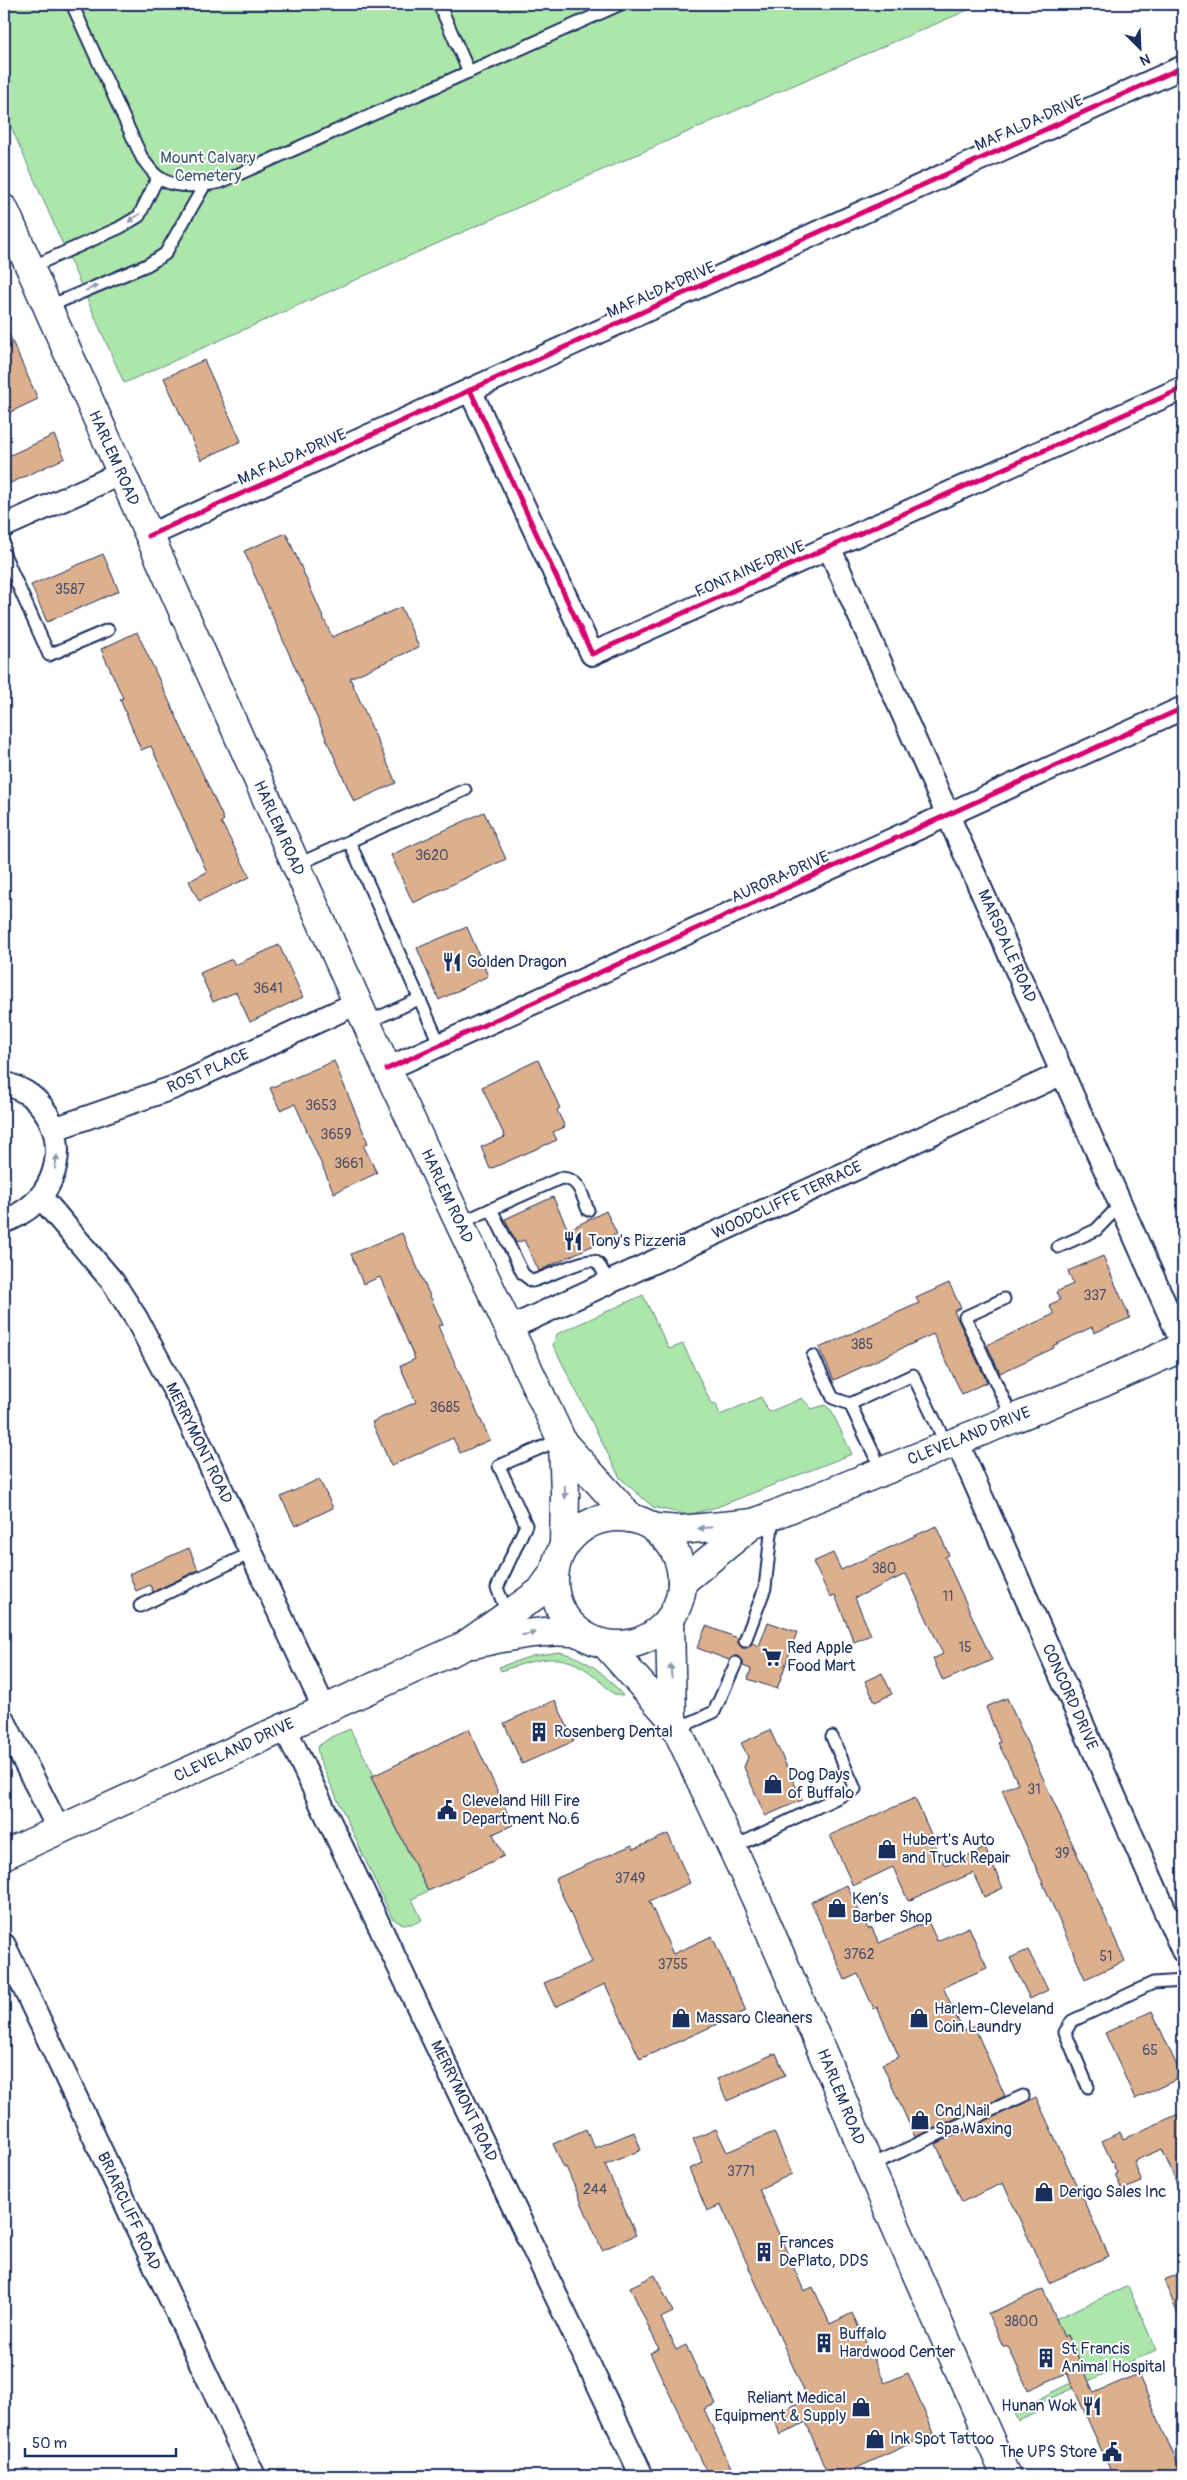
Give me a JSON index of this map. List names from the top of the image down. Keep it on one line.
{"streets":{"main road":["HARLEM ROAD","CLEVELAND DRIVE"],"street":["MAFALDA DRIVE","FONTAINE DRIVE","AURORA DRIVE","MARSDALE ROAD","ROST PLACE","WOODCLIFFE TERRACE","MERRYMONT ROAD","CONCORD DRIVE","BRIARCLIFF ROAD"]},"crossings":[["MAFALDA DRIVE","HARLEM ROAD"],["MAFALDA DRIVE","FONTAINE DRIVE"],["HARLEM ROAD","AURORA DRIVE"],["HARLEM ROAD","ROST PLACE"],["HARLEM ROAD","WOODCLIFFE TERRACE"],["HARLEM ROAD","CLEVELAND DRIVE"],["FONTAINE DRIVE","MARSDALE ROAD"],["AURORA DRIVE","MARSDALE ROAD"],["MARSDALE ROAD","WOODCLIFFE TERRACE"],["MARSDALE ROAD","CLEVELAND DRIVE"],["CLEVELAND DRIVE","MERRYMONT ROAD"],["CLEVELAND DRIVE","CONCORD DRIVE"]],"parks":["Mount Calvary Cemetery"],"places":{"restaurant":["Golden Dragon","Tony's Pizzeria","Hunan Wok"],"supermarket":["Red Apple Food Mart"],"building":["Rosenberg Dental","Frances DePlato, DDS","Buffalo Hardwood Center","St Francis Animal Hospital"],"shop":["Dog Days of Buffalo","Hubert's Auto and Truck Repair","Ken’s Barber Shop","Massaro Cleaners","Harlem-Cleveland Coin Laundry","Cnd Nail Spa Waxing","Derigo Sales Inc","Reliant Medical Equipment & Supply","Ink Spot Tattoo"],"public building":["Cleveland Hill Fire Department No.6","The UPS Store"]},"house_numbers":["3587","3620","3641","3653","3659","3661","337","385","3685","380","11","15","31","39","3749","3762","51","3755","65","3771","244","3800"],"scale_bar":"50 m","north":"bottom right"}
